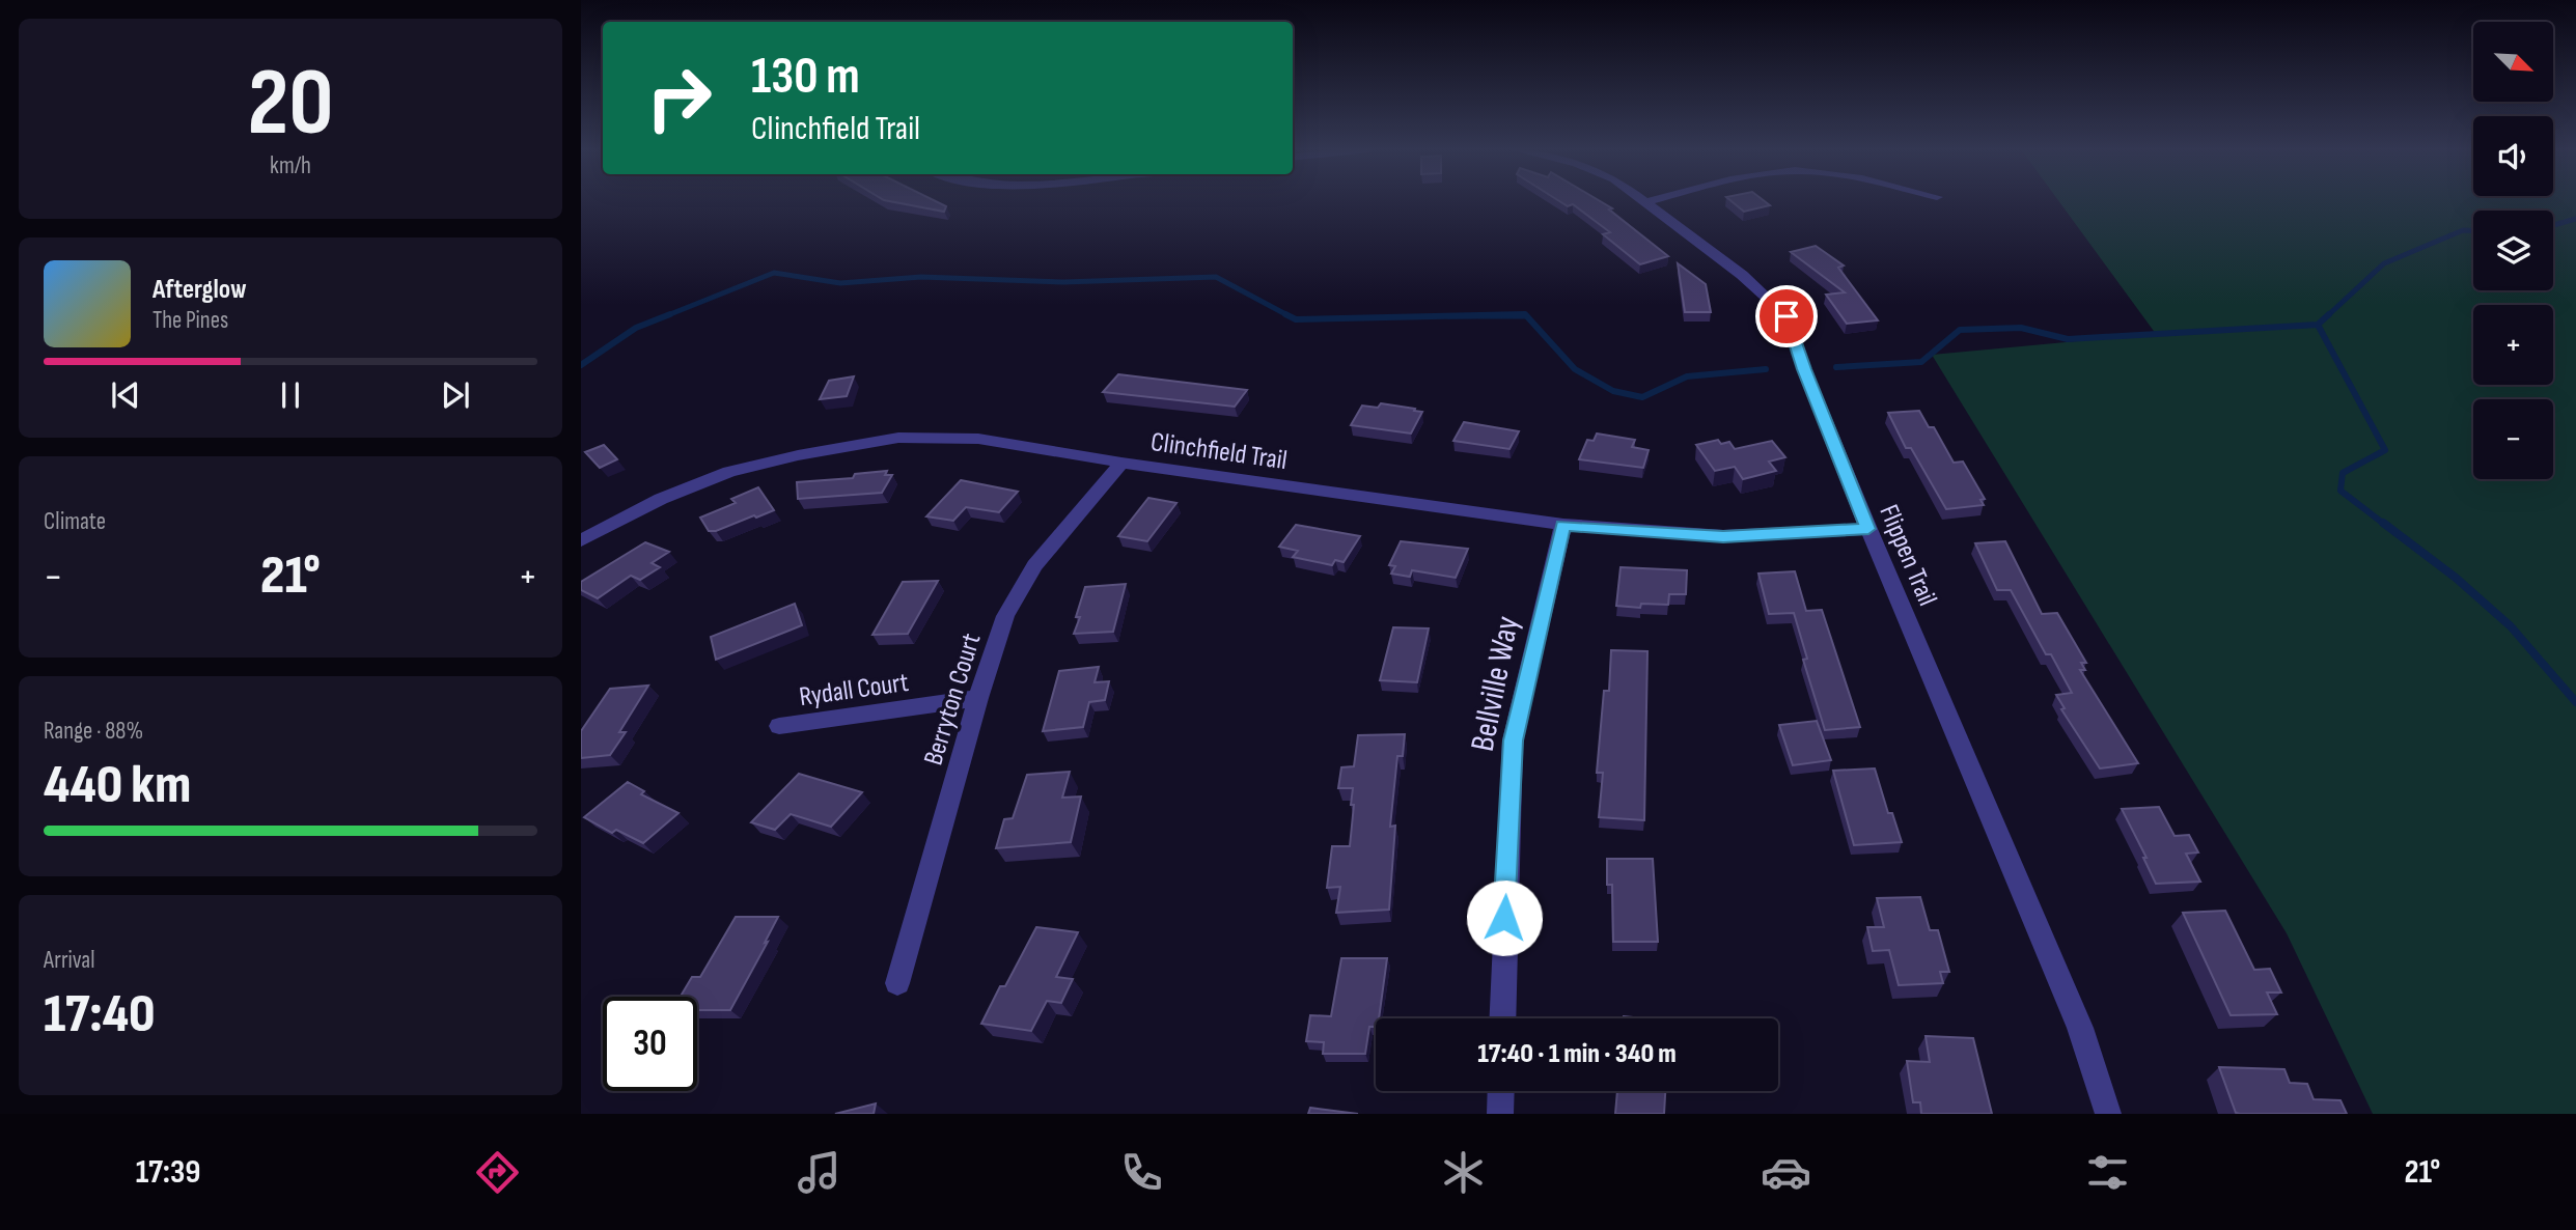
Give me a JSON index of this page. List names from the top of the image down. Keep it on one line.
{"streets":{"street":["Clinchfield Trail","Flippen Trail","Bellville Way","Rydall Court","Berryton Court"]},"crossings":[["Clinchfield Trail","Flippen Trail"],["Clinchfield Trail","Bellville Way"],["Clinchfield Trail","Berryton Court"],["Rydall Court","Berryton Court"]],"north":"bottom right","page":{"tile":[["20","km/h"],"Climate",["Range · 88%","440 km"],["Arrival","17:40"]],"map_buttons":["+","−"],"turn":["130 m","Clinchfield Trail"],"song":["Afterglow","The Pines"],"heat":["−","21°","+"],"limit":"30","trip":"17:40 · 1 min · 340 m","tabs":["17:39","21°"]}}
